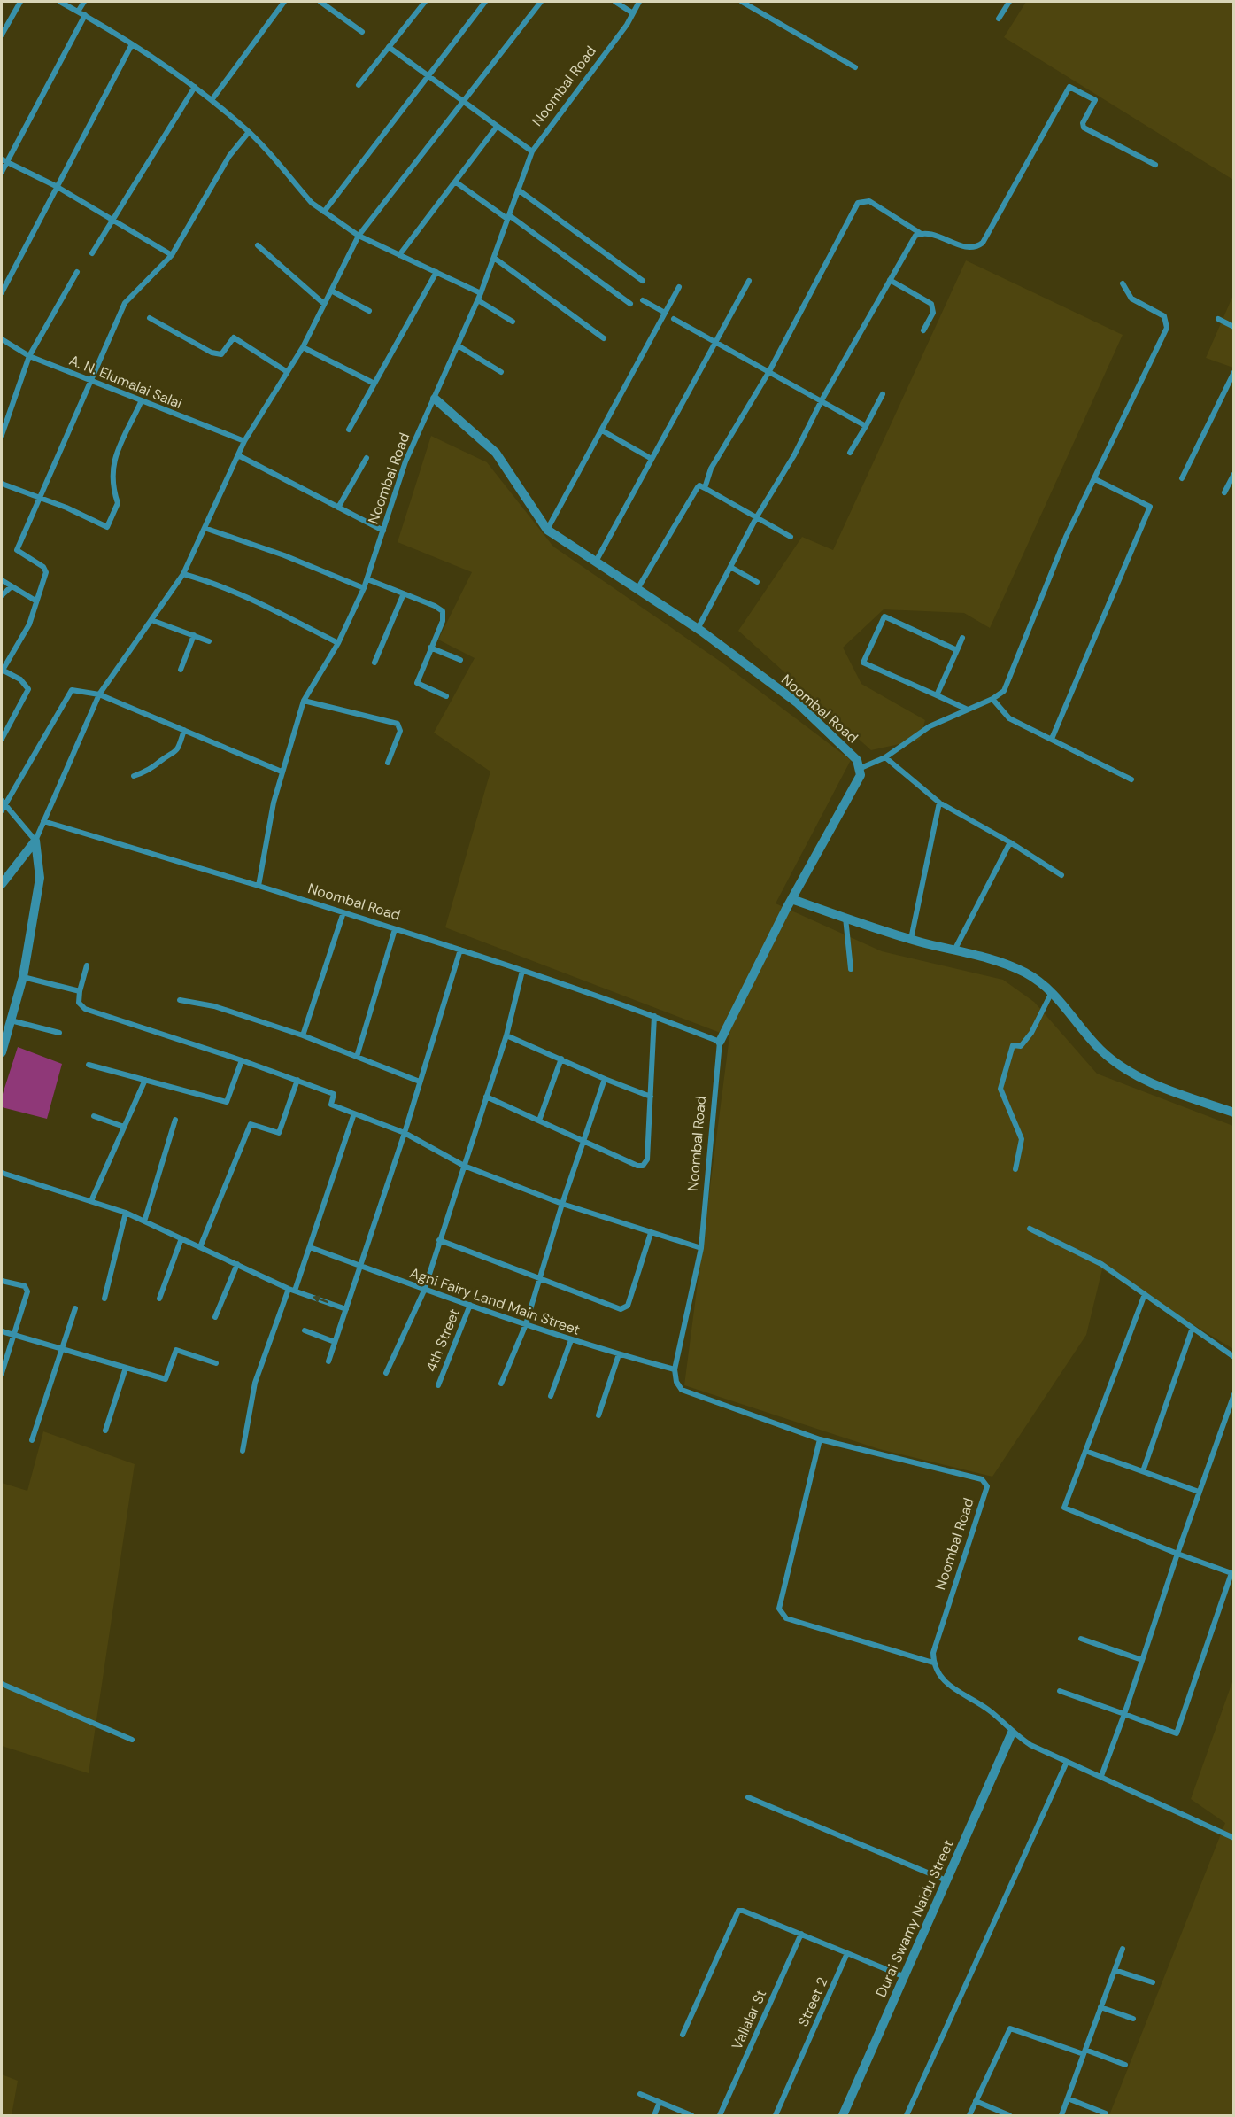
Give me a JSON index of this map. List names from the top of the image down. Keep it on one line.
{"streets":{"street":["Noombal Road","A. N. Elumalai Salai","Agni Fairy Land Main Street","4th Street","Durai Swamy Naidu Street","Street 2","Vallalar St"]},"crossings":[["Noombal Road","Agni Fairy Land Main Street"],["Agni Fairy Land Main Street","4th Street"]]}
